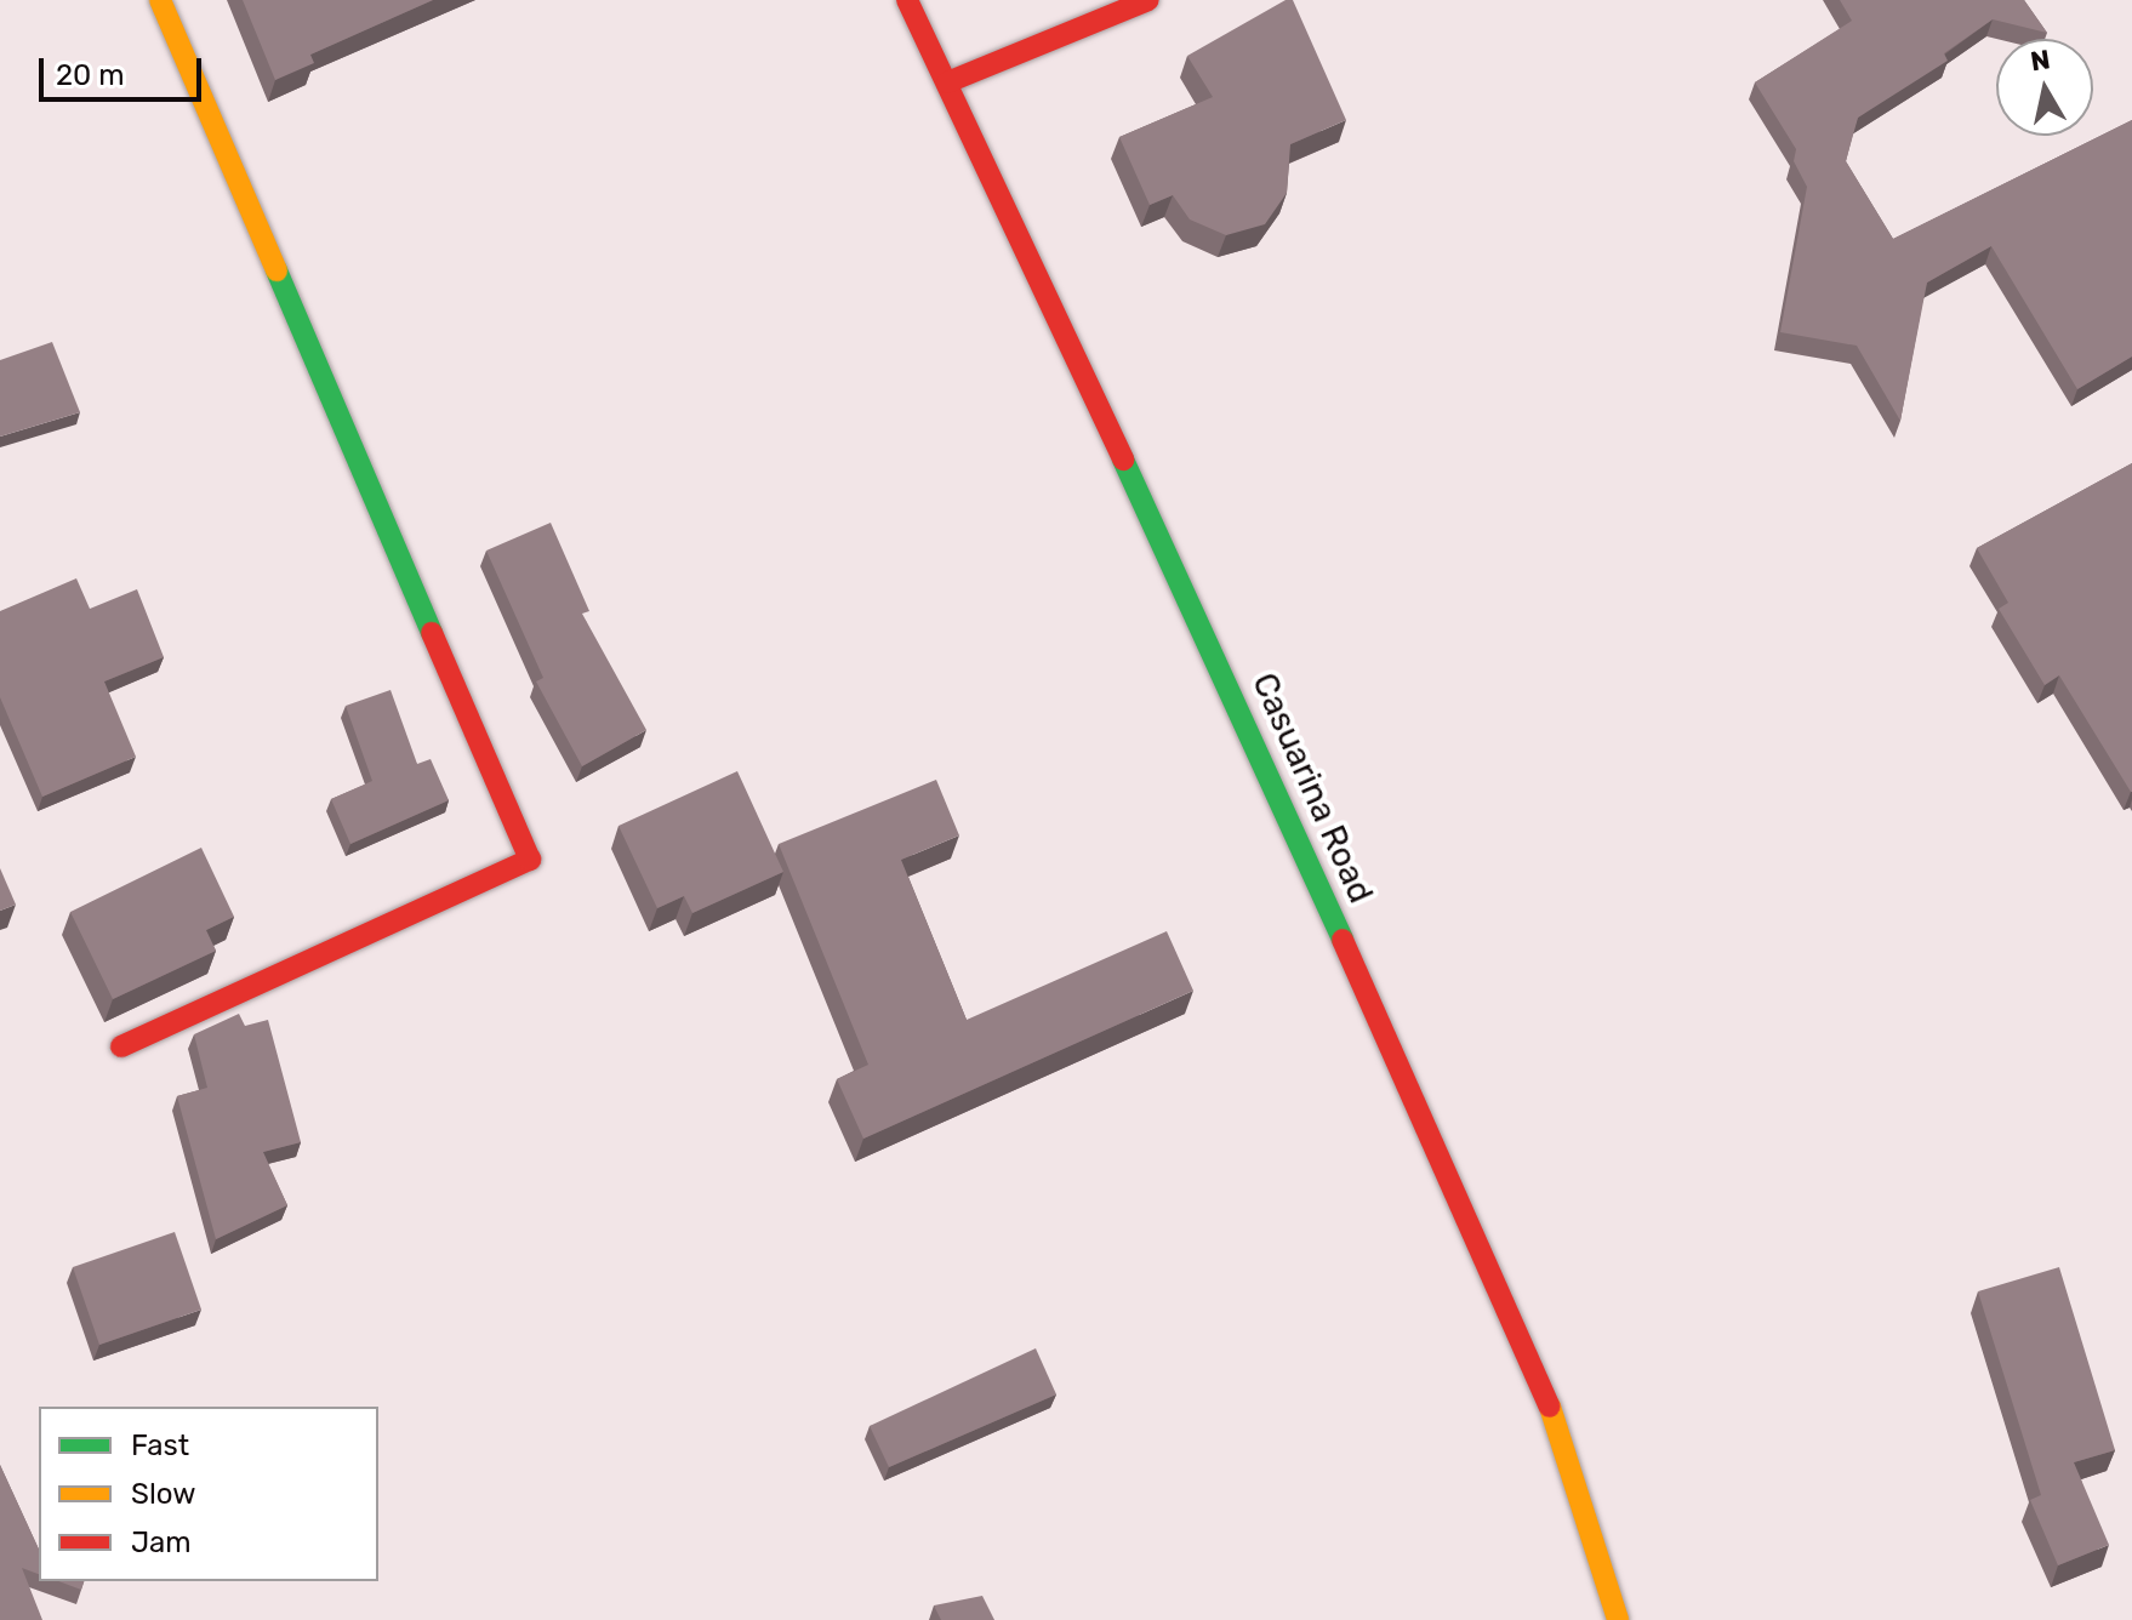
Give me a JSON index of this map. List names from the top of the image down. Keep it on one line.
{"streets":{"street":["Casuarina Road"]},"legend":["Fast","Slow","Jam"],"scale_bar":"20 m","north":"top"}
